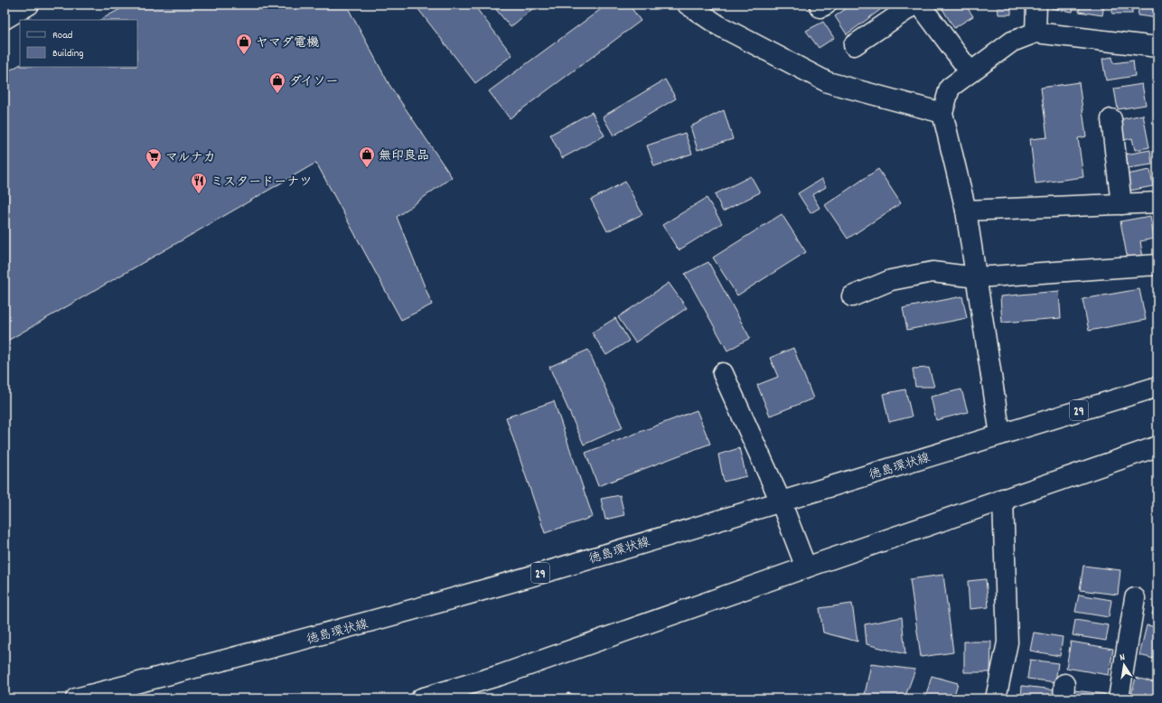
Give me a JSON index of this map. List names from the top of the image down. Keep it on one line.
{"streets":{"street":["29","徳島環状線"]},"places":{"shop":["ヤマダ電機","ダイソー","無印良品"],"supermarket":["マルナカ"],"restaurant":["ミスタードーナツ"]},"legend":["Road","Building"],"north":"top"}
